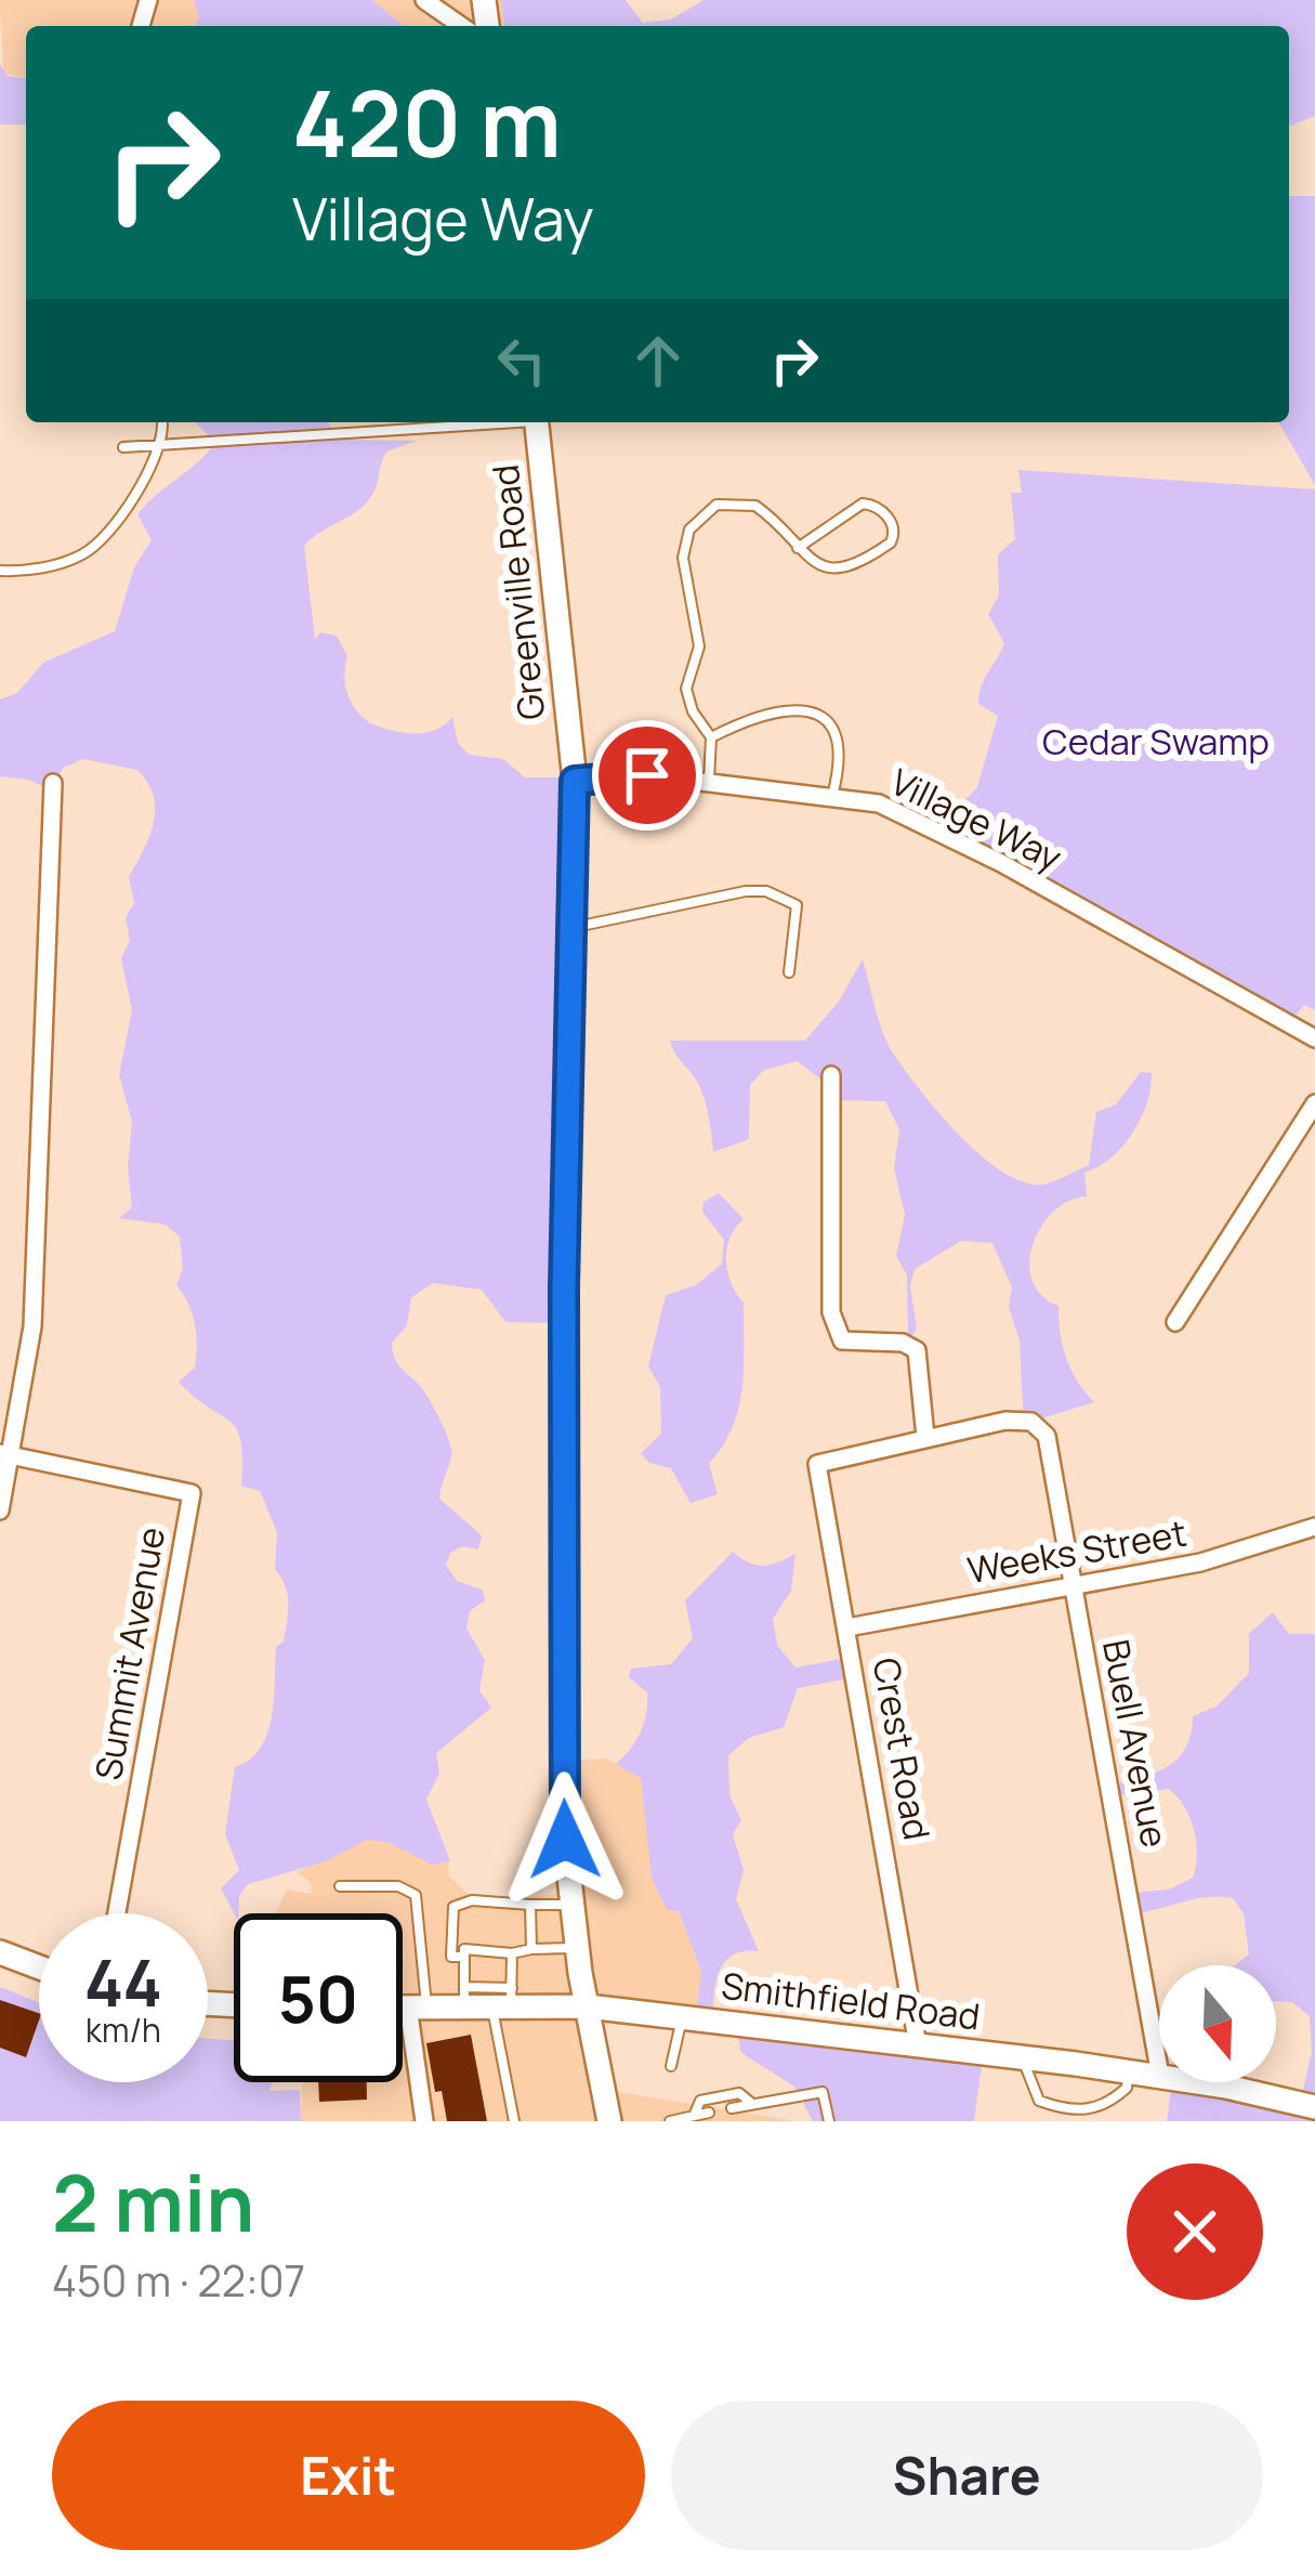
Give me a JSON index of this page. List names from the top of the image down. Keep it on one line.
{"streets":{"main road":["Greenville Road","Smithfield Road"],"street":["Village Way","Weeks Street","Summit Avenue","Buell Avenue","Crest Road"]},"crossings":[["Greenville Road","Village Way"],["Greenville Road","Smithfield Road"],["Weeks Street","Buell Avenue"],["Weeks Street","Crest Road"],["Buell Avenue","Crest Road"],["Crest Road","Smithfield Road"]],"parks":["Cedar Swamp"],"north":"bottom","page":{"turn":["420 m","Village Way"],"speed":"44 km/h","limit":"50","heading":["2 min","450 m · 22:07"],"buttons":["Exit","Share"]}}
